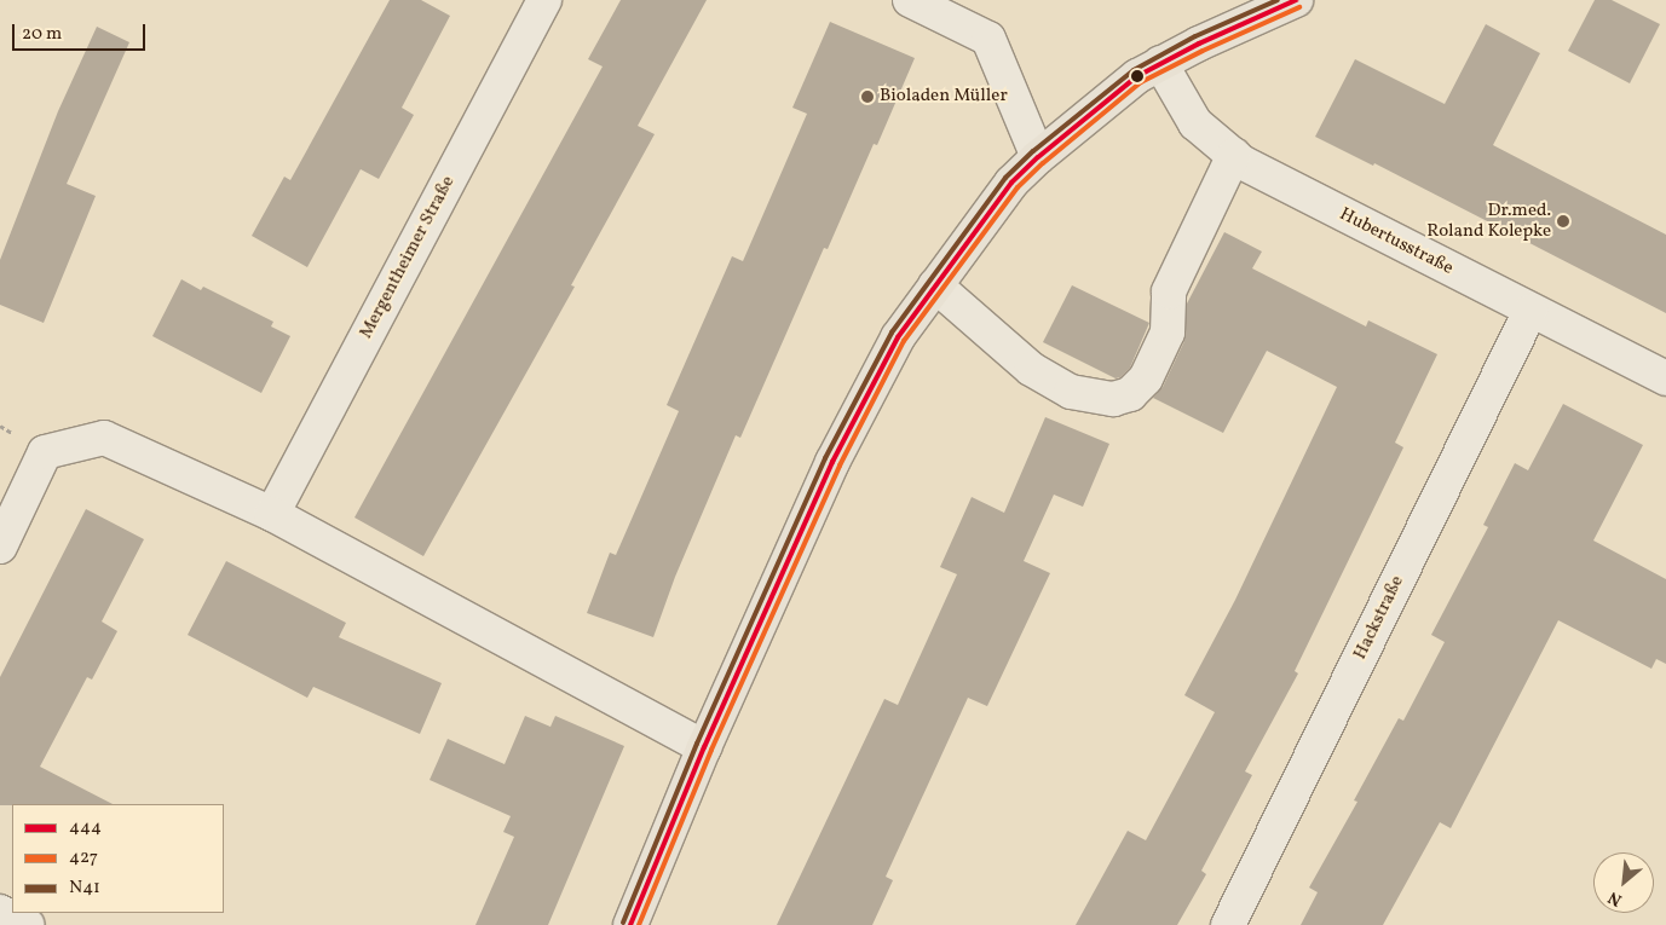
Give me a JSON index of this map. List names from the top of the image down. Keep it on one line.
{"streets":{"street":["Hubertusstraße","Mergentheimer Straße","Hackstraße"]},"crossings":[["Hubertusstraße","Hackstraße"]],"places":["Bioladen Müller","Dr.med. Roland Kolepke"],"lines":["transit line 444","transit line N41","transit line 427"],"legend":["444","427","N41"],"scale_bar":"20 m","north":"bottom left"}
